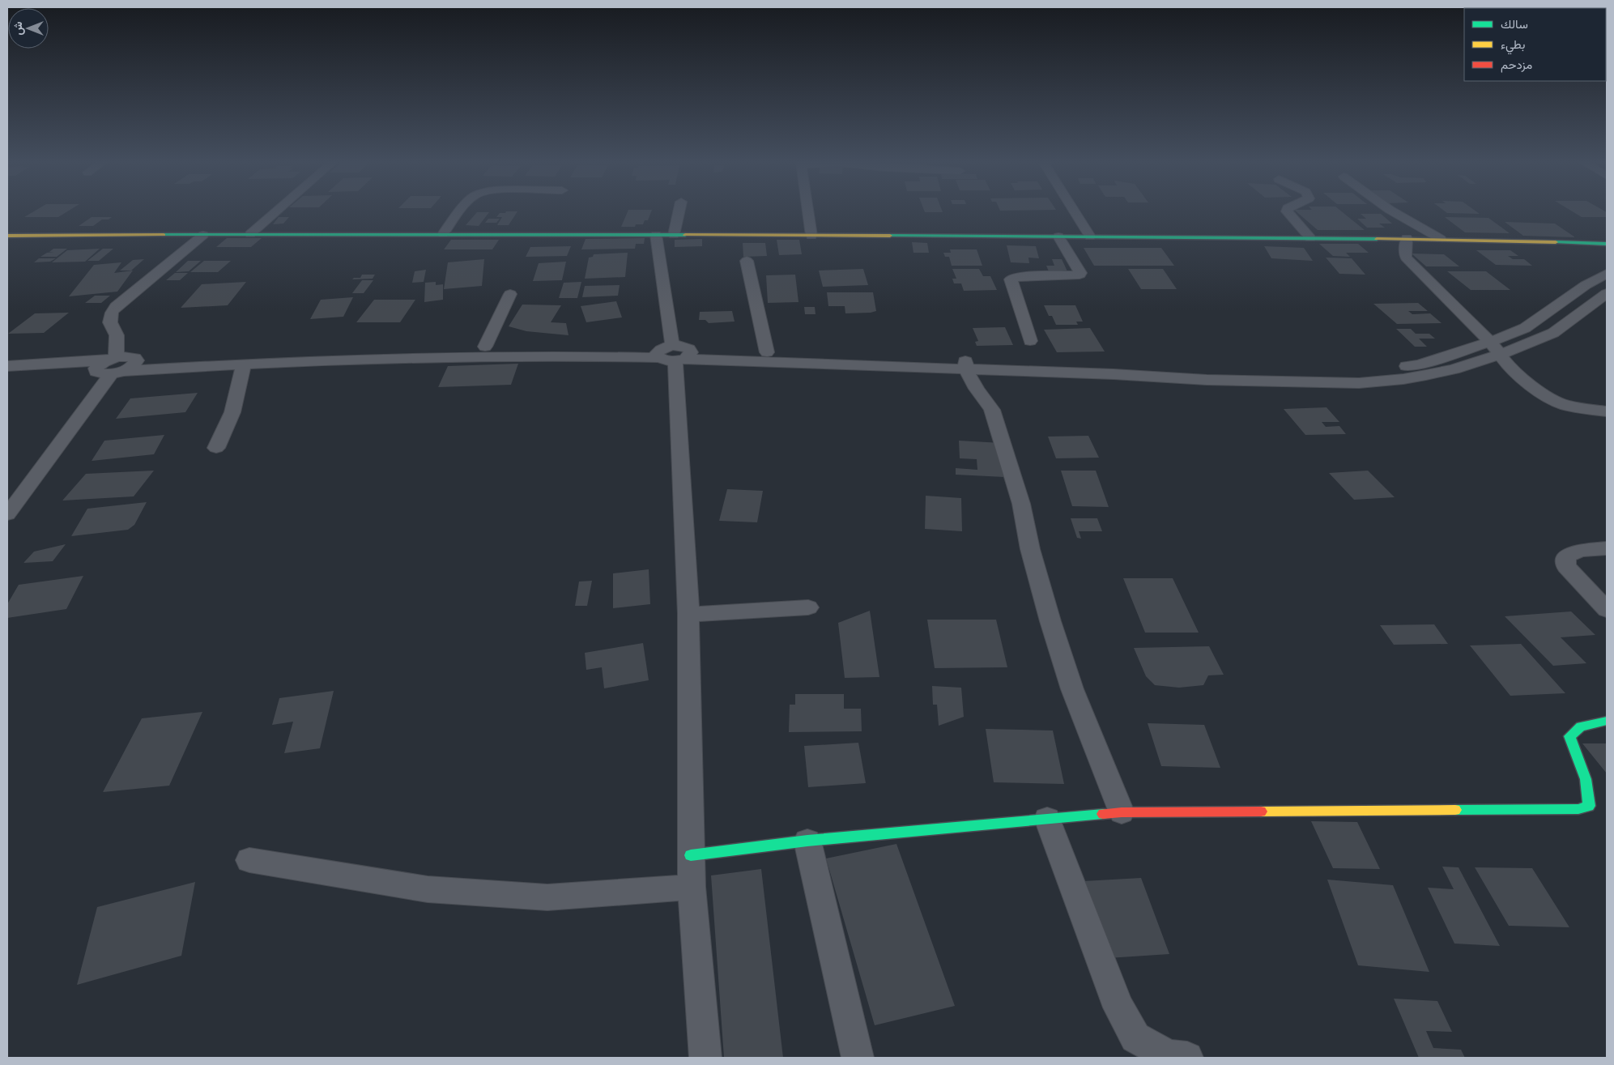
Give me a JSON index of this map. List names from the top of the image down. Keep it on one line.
{"legend":["سالك","بطيء","مزدحم"],"north":"left"}
